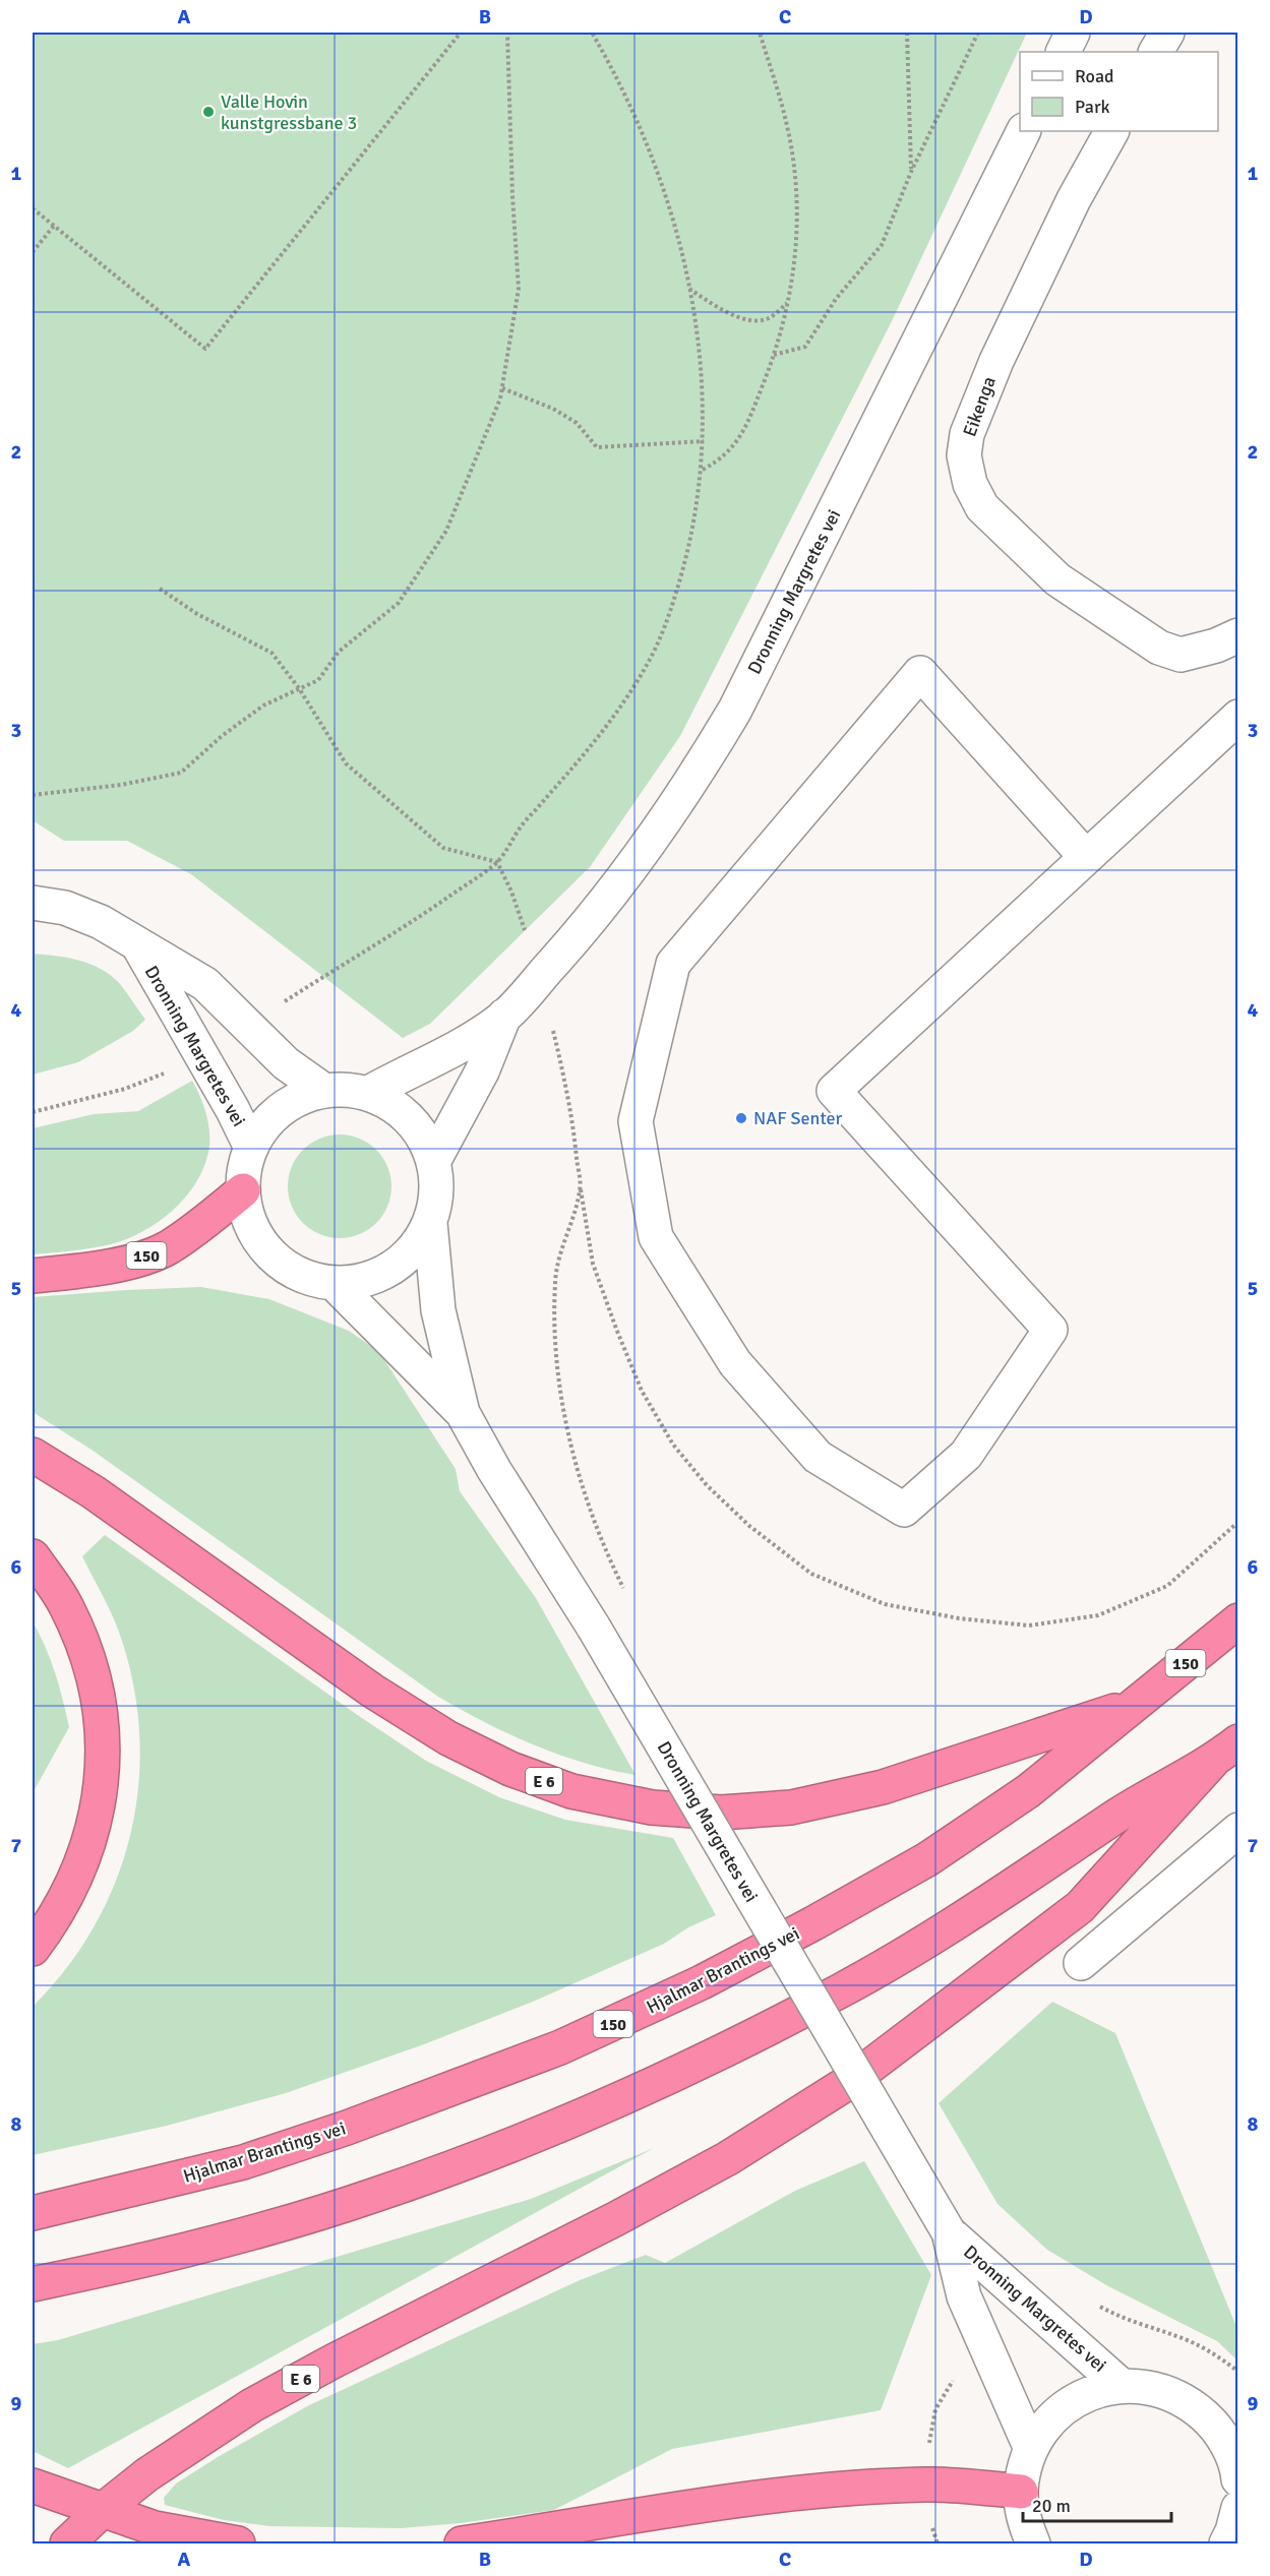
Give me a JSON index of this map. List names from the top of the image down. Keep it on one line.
{"streets":{"highway":["150","E 6","Hjalmar Brantings vei"],"street":["Eikenga","Dronning Margretes vei"]},"crossings":[["Dronning Margretes vei","150"],["E 6","Hjalmar Brantings vei"]],"places":["Valle Hovin kunstgressbane 3","NAF Senter"],"legend":["Road","Park"],"scale_bar":"20 m","grid":{"columns":["A","B","C","D"],"rows":["1","2","3","4","5","6","7","8","9"]}}
